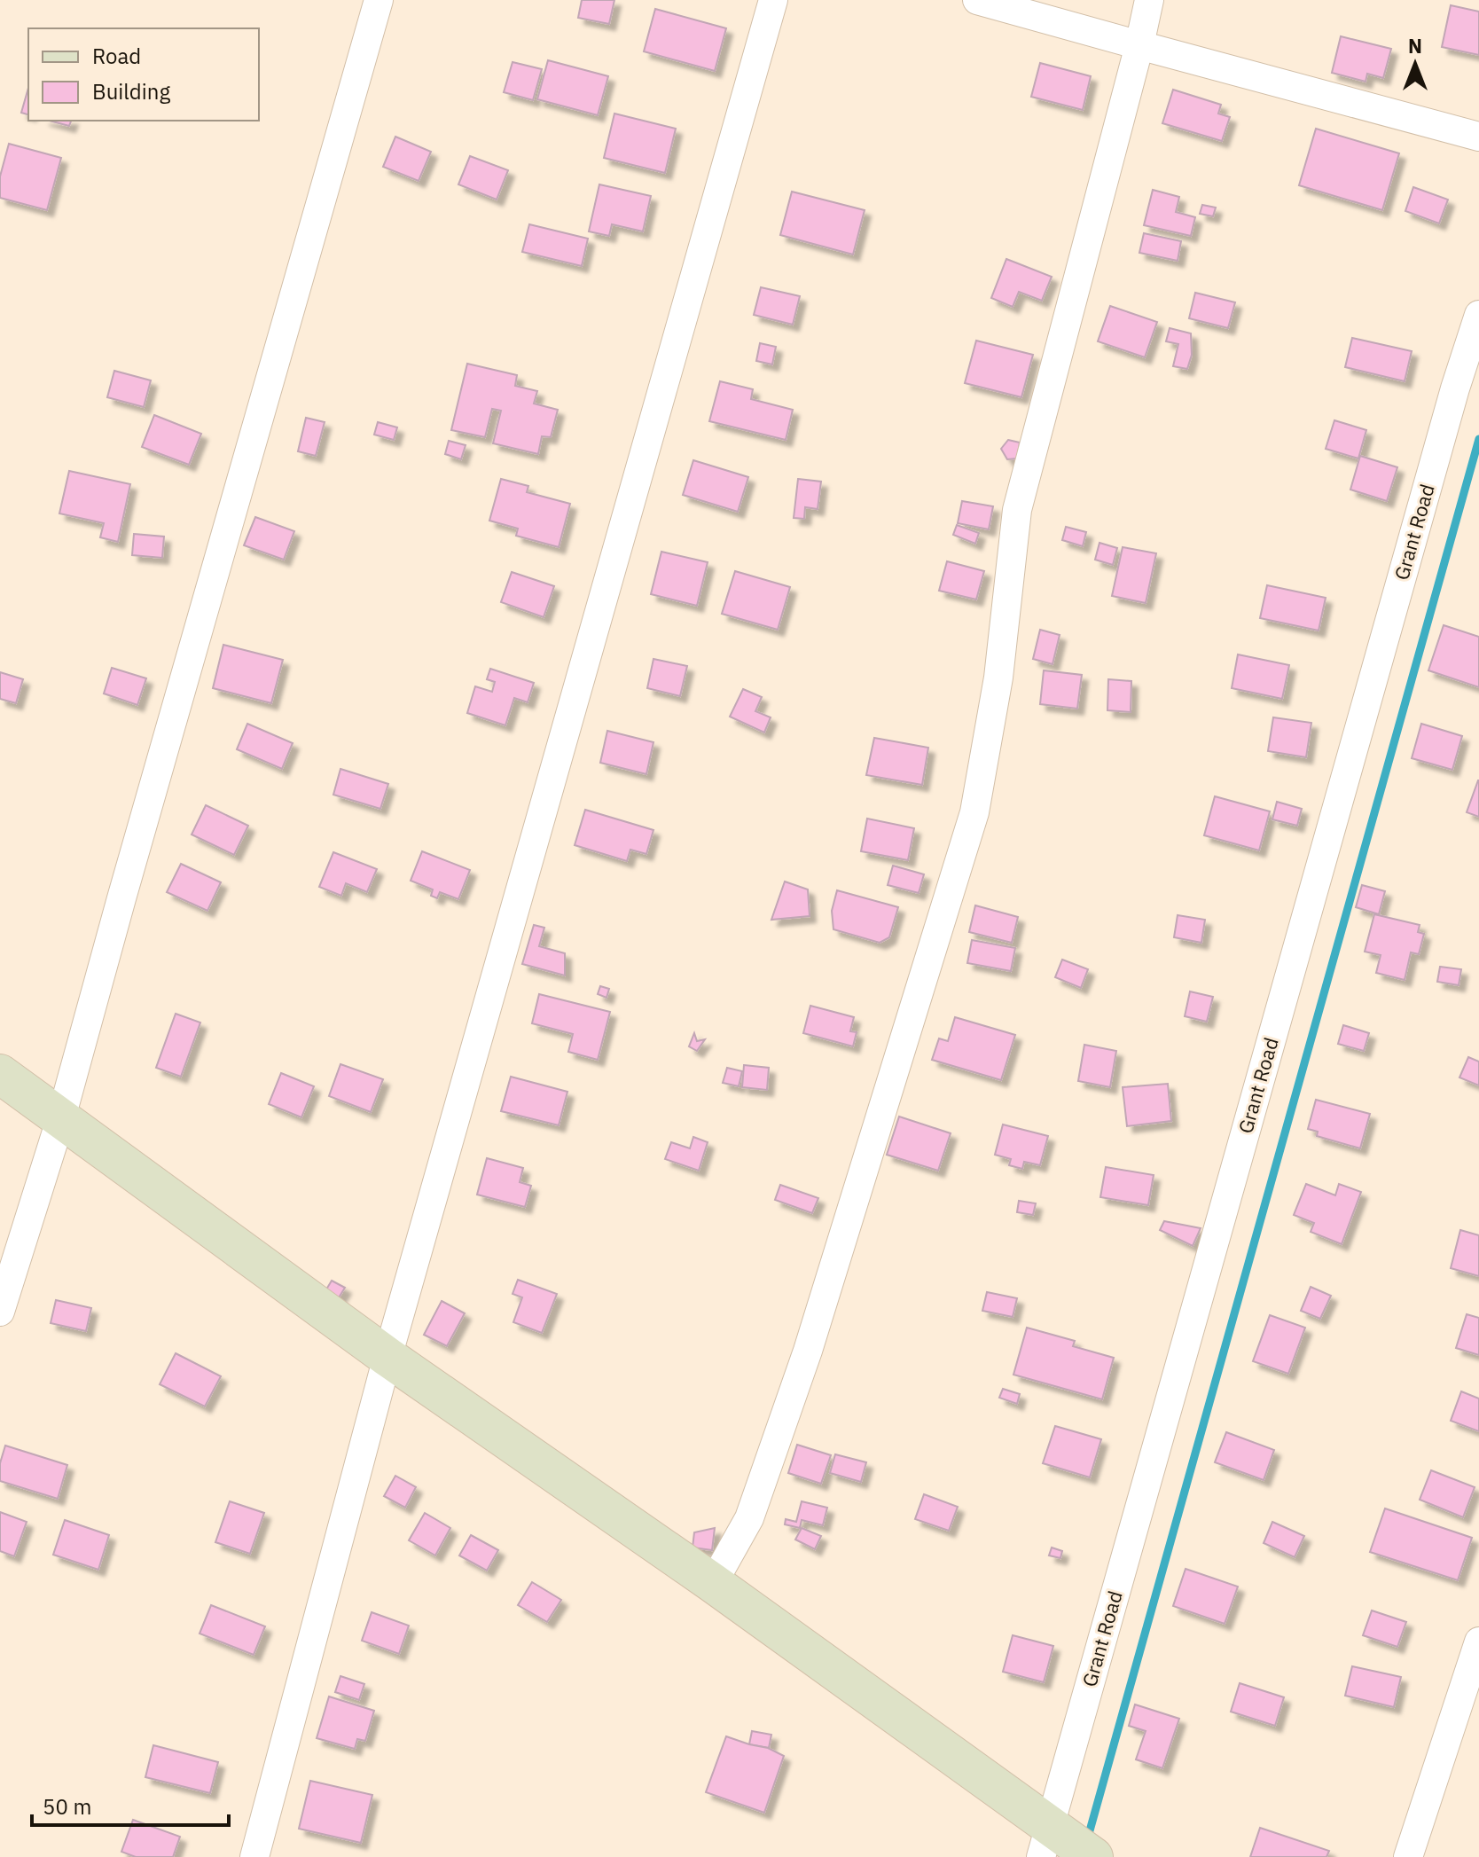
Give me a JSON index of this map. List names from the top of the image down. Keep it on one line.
{"streets":{"street":["Grant Road"]},"legend":["Road","Building"],"scale_bar":"50 m","north":"top"}
